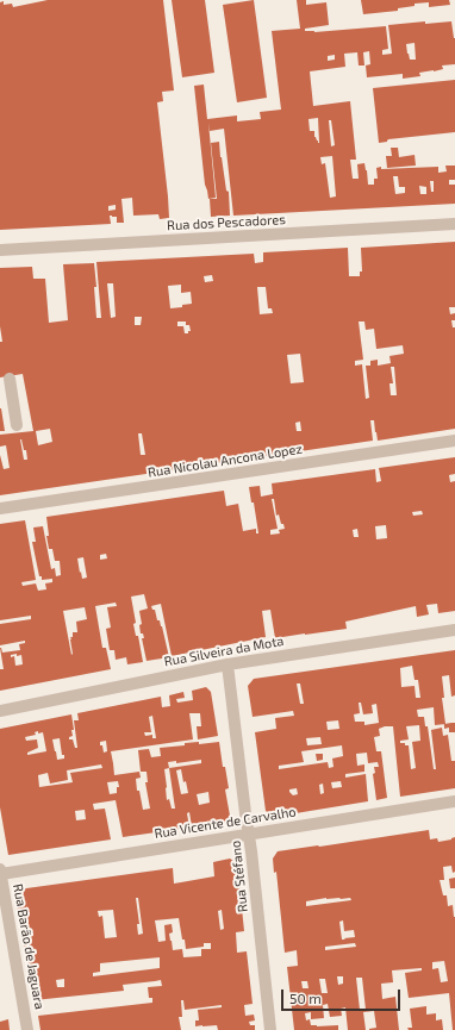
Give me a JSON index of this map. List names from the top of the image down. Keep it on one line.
{"streets":{"street":["Rua dos Pescadores","Rua Nicolau Ancona Lopez","Rua Silveira da Mota","Rua Vicente de Carvalho","Rua Stéfano","Rua Barão de Jaguara"]},"crossings":[["Rua Silveira da Mota","Rua Stéfano"],["Rua Vicente de Carvalho","Rua Stéfano"],["Rua Vicente de Carvalho","Rua Barão de Jaguara"]],"scale_bar":"50 m"}
